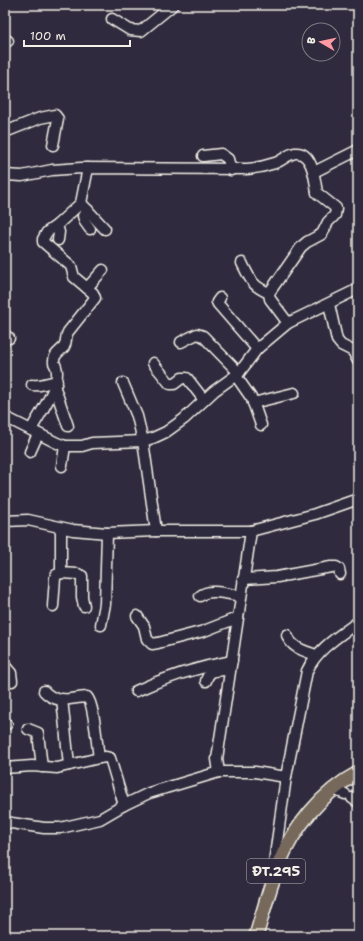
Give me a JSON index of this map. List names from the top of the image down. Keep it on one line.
{"streets":{"main road":["ĐT.295"]},"scale_bar":"100 m","north":"left"}
